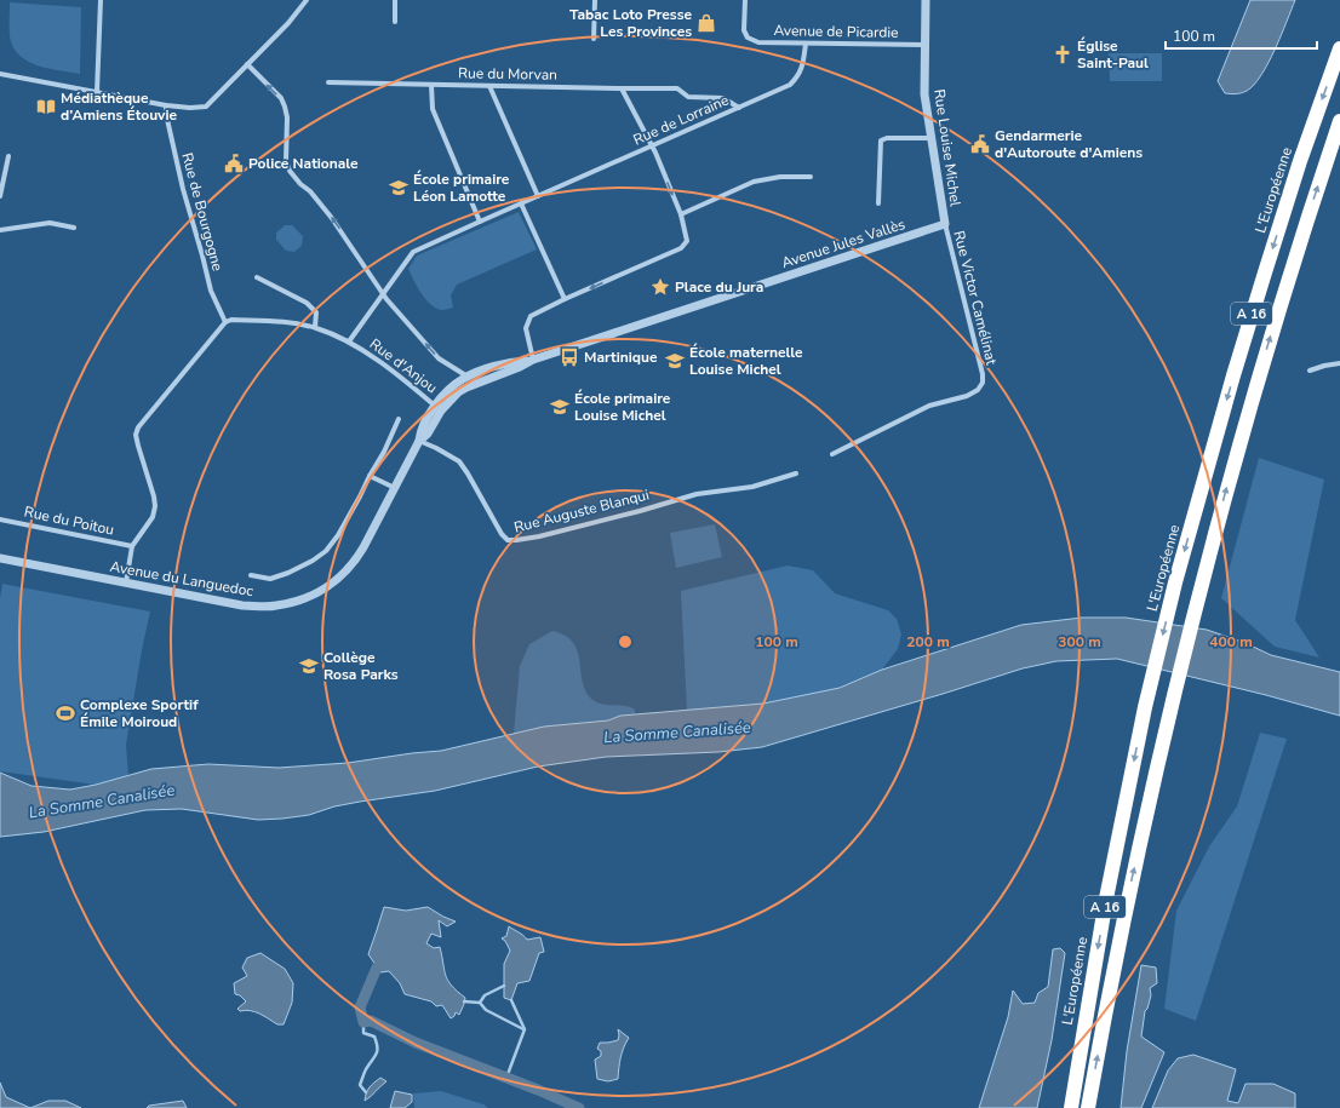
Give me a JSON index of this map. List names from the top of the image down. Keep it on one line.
{"streets":{"highway":["L'Européenne","A 16"],"street":["Avenue de Picardie","Rue du Morvan","Rue de Lorraine","Rue Louise Michel","Rue de Bourgogne","Avenue Jules Vallès","Rue Victor Camélinat","Rue d'Anjou","Rue Auguste Blanqui","Rue du Poitou","Avenue du Languedoc"]},"crossings":[["Avenue de Picardie","Rue de Lorraine"],["Avenue de Picardie","Rue Louise Michel"],["Rue du Morvan","Rue de Lorraine"],["Rue de Lorraine","Rue d'Anjou"],["Rue Louise Michel","Avenue Jules Vallès"],["Rue Louise Michel","Rue Victor Camélinat"],["Rue de Bourgogne","Rue d'Anjou"],["Avenue Jules Vallès","Rue Victor Camélinat"],["Avenue Jules Vallès","Avenue du Languedoc"],["Rue d'Anjou","Avenue du Languedoc"],["Rue Auguste Blanqui","Avenue du Languedoc"]],"water":["La Somme Canalisée"],"places":{"shop":["Tabac Loto Presse Les Provinces"],"church":["Église Saint-Paul"],"library":["Médiathèque d’Amiens Étouvie"],"public building":["Gendarmerie d'Autoroute d'Amiens","Police Nationale"],"school or university":["École primaire Léon Lamotte","École maternelle Louise Michel","École primaire Louise Michel","Collège Rosa Parks"],"place":["Place du Jura"],"bus stop":["Martinique"],"sports":["Complexe Sportif Émile Moiroud"]},"scale_bar":"100 m","rings":["100 m","200 m","300 m","400 m"]}
